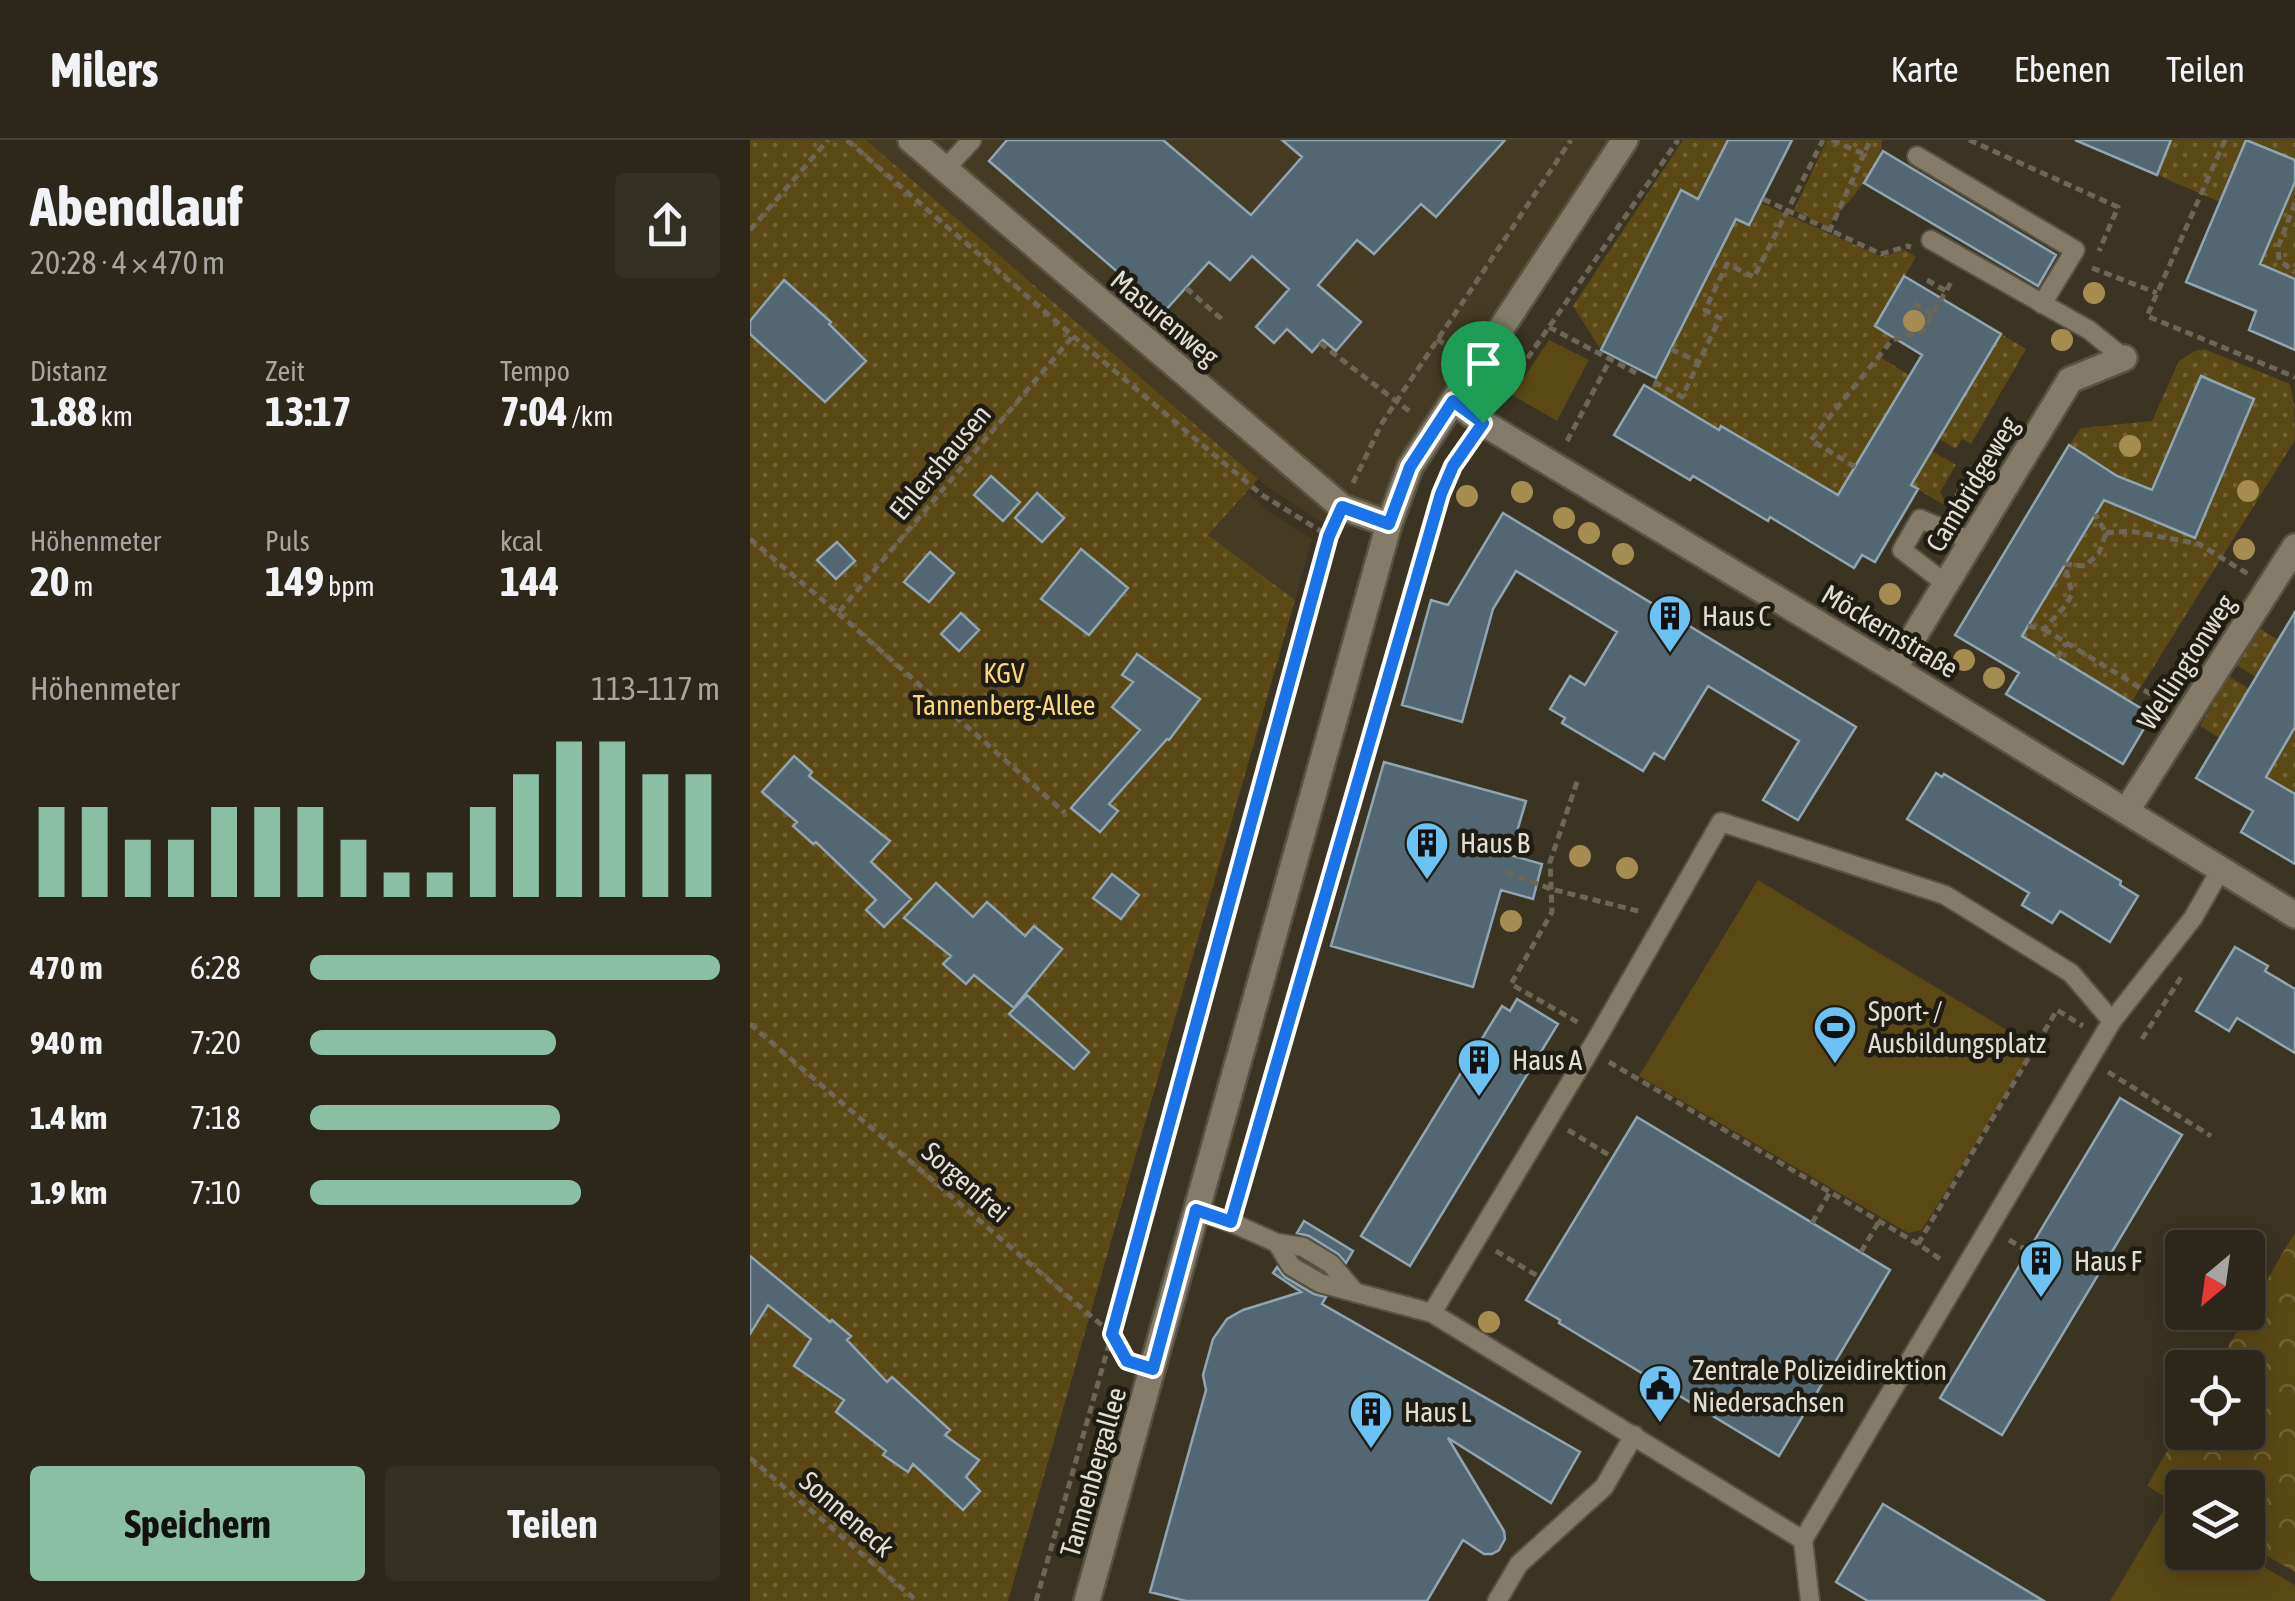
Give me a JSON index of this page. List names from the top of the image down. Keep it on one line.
{"streets":{"street":["Masurenweg","Cambridgeweg","Möckernstraße","Wellingtonweg","Tannenbergallee"],"path":["Ehlershausen","Sorgenfrei","Sonneneck"]},"crossings":[["Masurenweg","Tannenbergallee"],["Cambridgeweg","Möckernstraße"],["Möckernstraße","Wellingtonweg"],["Möckernstraße","Tannenbergallee"],["Sorgenfrei","Tannenbergallee"]],"parks":["KGV Tannenberg-Allee"],"places":{"building":["Haus C","Haus B","Haus A","Haus F","Haus L"],"sports":["Sport- / Ausbildungsplatz"],"public building":["Zentrale Polizeidirektion Niedersachsen"]},"north":"bottom left","page":{"header":"Milers","nav":["Karte","Ebenen","Teilen"],"heading":["Abendlauf","20:28 · 4 × 470 m"],"stats":[["Distanz","1.88 km"],["Zeit","13:17"],["Tempo","7:04 /km"],["Höhenmeter","20 m"],["Puls","149 bpm"],["kcal","144"]],"chart":["Höhenmeter","113–117 m"],"list":[{"name":"470 m","note":"6:28"},{"name":"940 m","note":"7:20"},{"name":"1.4 km","note":"7:18"},{"name":"1.9 km","note":"7:10"}],"buttons":["Speichern","Teilen"]}}
